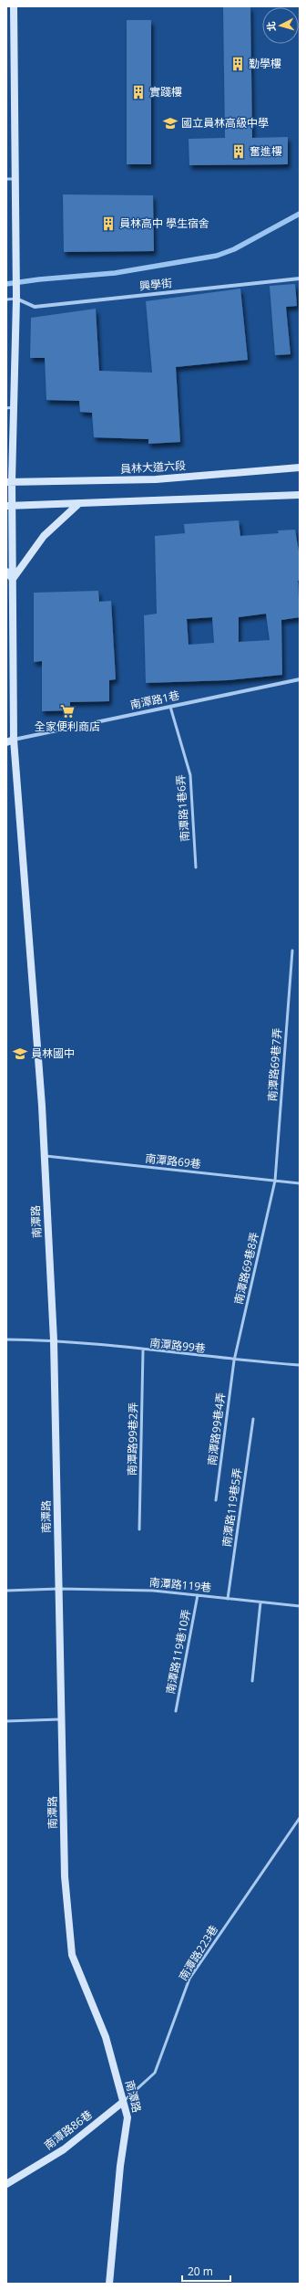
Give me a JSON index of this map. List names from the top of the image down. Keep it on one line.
{"streets":{"street":["興學街","員林大道六段","南潭路1巷","南潭路","南潭路86巷"],"lane":["南潭路1巷6弄","南潭路69巷7弄","南潭路69巷","南潭路69巷8弄","南潭路99巷","南潭路99巷4弄","南潭路99巷2弄","南潭路119巷5弄","南潭路119巷","南潭路119巷10弄","南潭路223巷"]},"crossings":[["興學街","南潭路"],["員林大道六段","南潭路"],["南潭路1巷","南潭路1巷6弄"],["南潭路1巷","南潭路"],["南潭路69巷7弄","南潭路69巷"],["南潭路69巷7弄","南潭路69巷8弄"],["南潭路69巷","南潭路"],["南潭路69巷","南潭路69巷8弄"],["南潭路","南潭路99巷"],["南潭路","南潭路119巷"],["南潭路","南潭路223巷"],["南潭路","南潭路86巷"],["南潭路69巷8弄","南潭路99巷"],["南潭路69巷8弄","南潭路99巷4弄"],["南潭路99巷","南潭路99巷4弄"],["南潭路99巷","南潭路99巷2弄"],["南潭路119巷5弄","南潭路119巷"],["南潭路119巷","南潭路119巷10弄"],["南潭路223巷","南潭路86巷"]],"places":{"building":["勤學樓","實踐樓","奮進樓","員林高中 學生宿舍"],"school or university":["國立員林高級中學","員林國中"],"supermarket":["全家便利商店"]},"scale_bar":"20 m","north":"left"}
